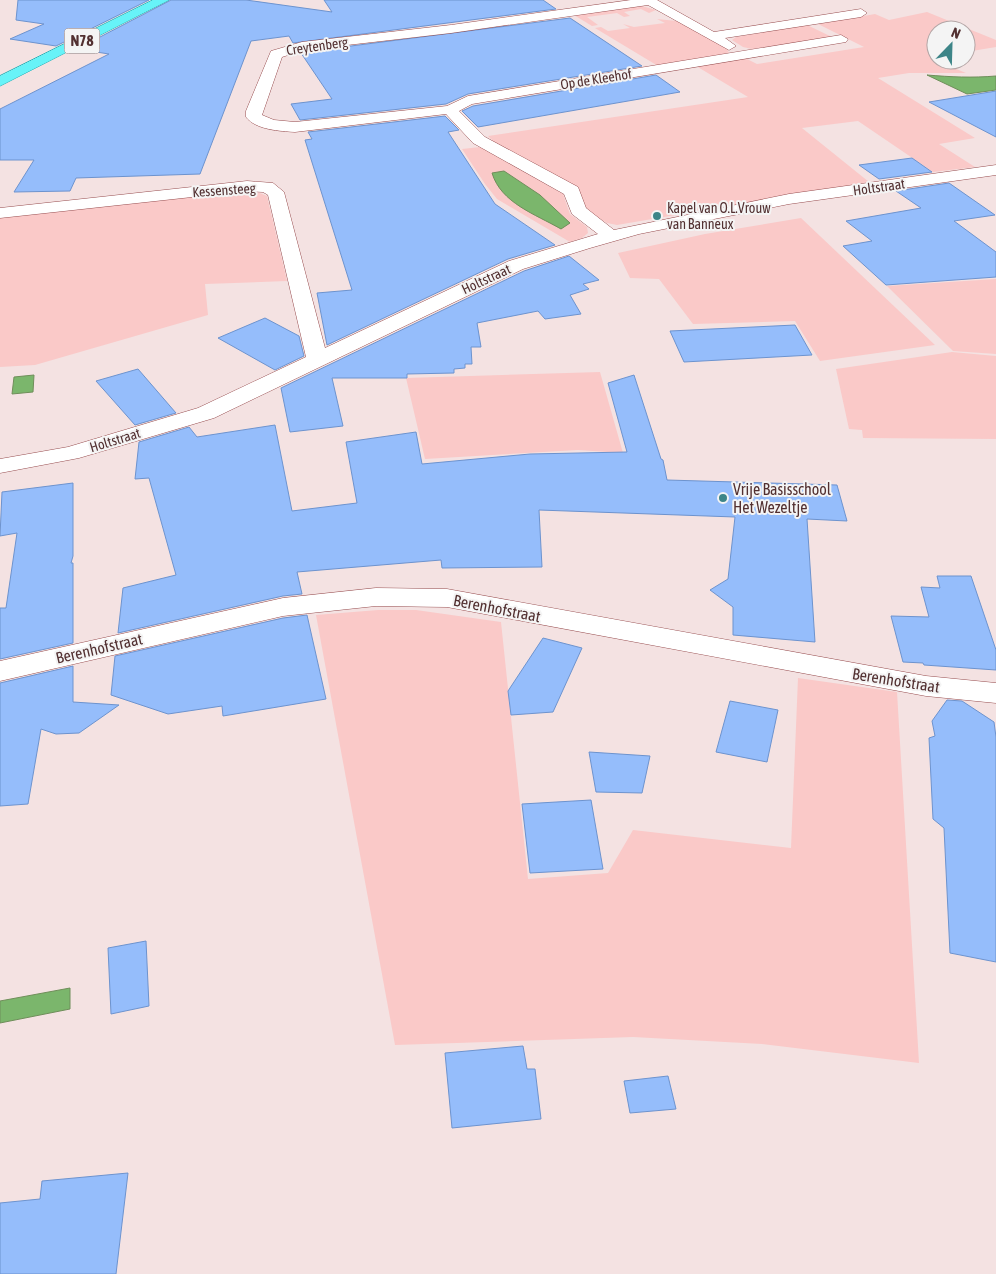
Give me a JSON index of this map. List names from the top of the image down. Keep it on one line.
{"streets":{"main road":["N78"],"street":["Creytenberg","Op de Kleehof","Holtstraat","Kessensteeg","Berenhofstraat"]},"crossings":[["Creytenberg","Op de Kleehof"],["Holtstraat","Kessensteeg"]],"places":["Kapel van O.L.Vrouw van Banneux","Vrije Basisschool Het Wezeltje"],"north":"top right"}
